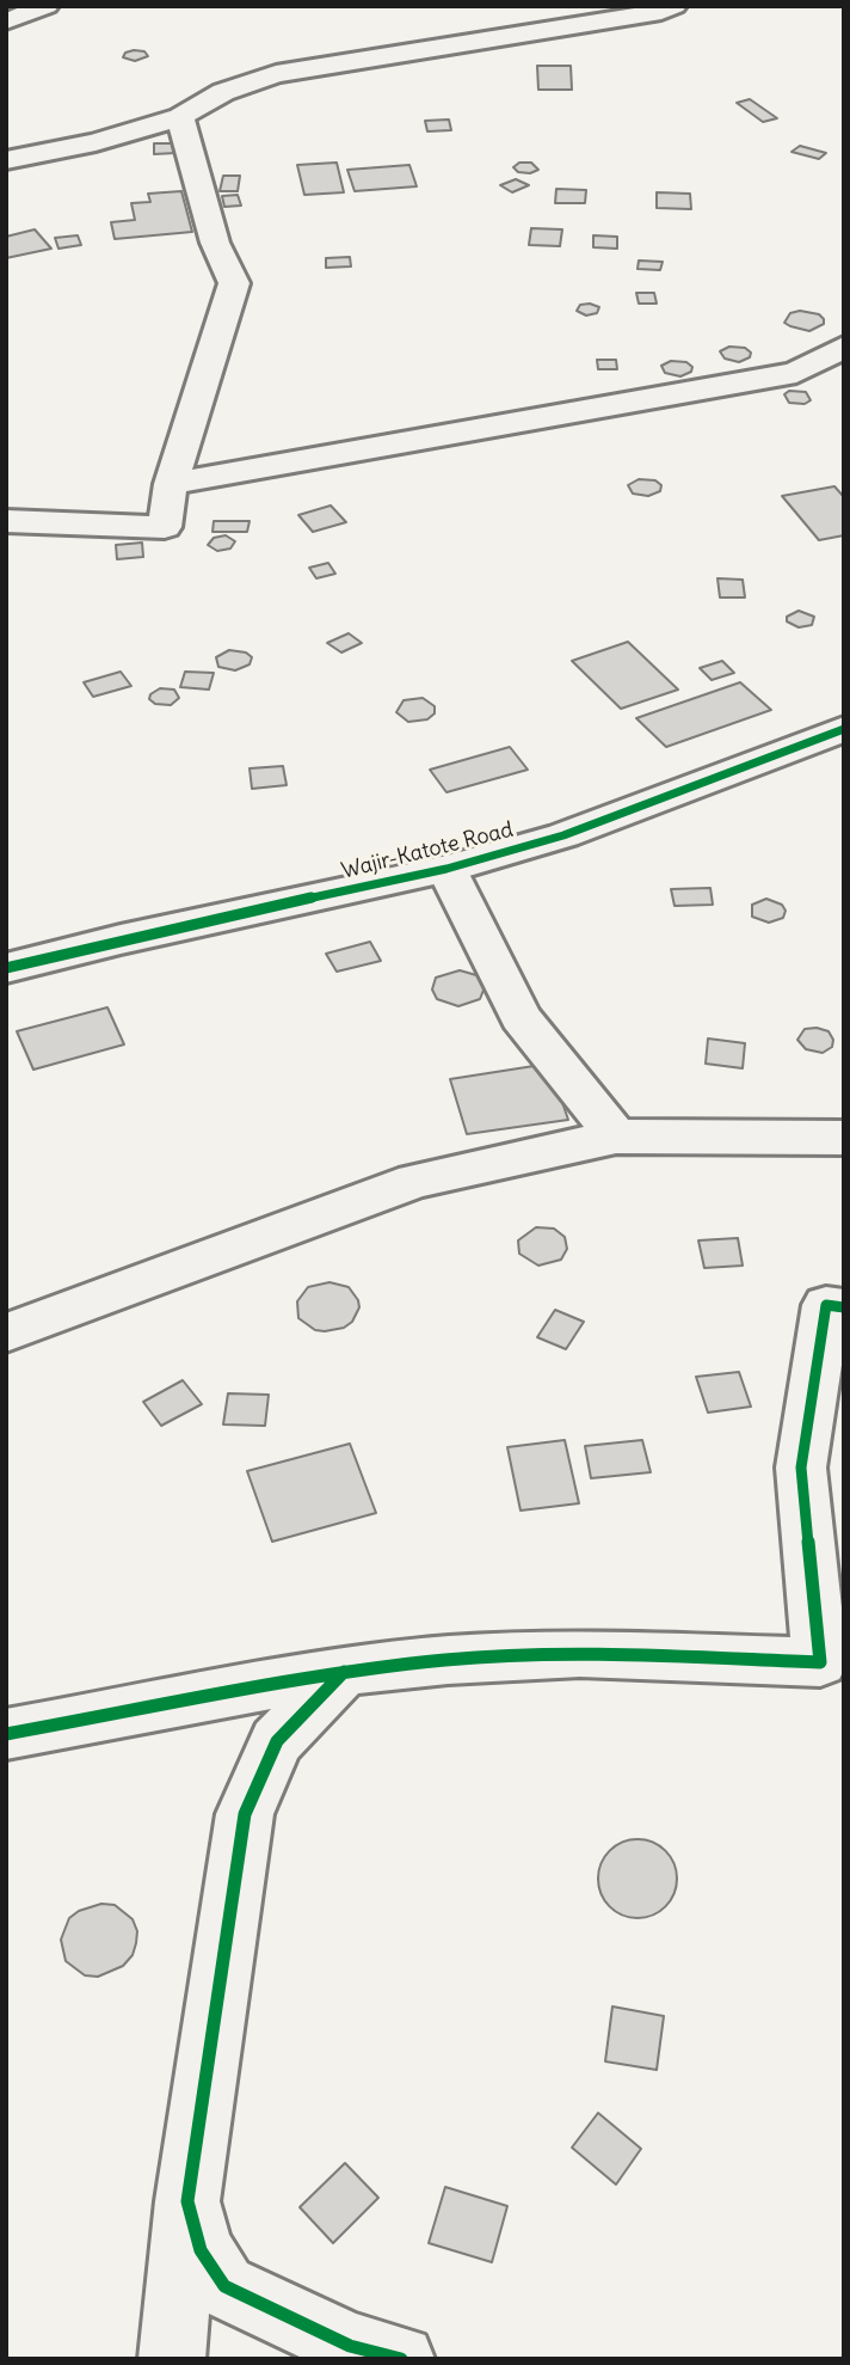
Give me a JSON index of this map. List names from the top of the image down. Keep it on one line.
{"streets":{"street":["Wajir-Katote Road"]}}
